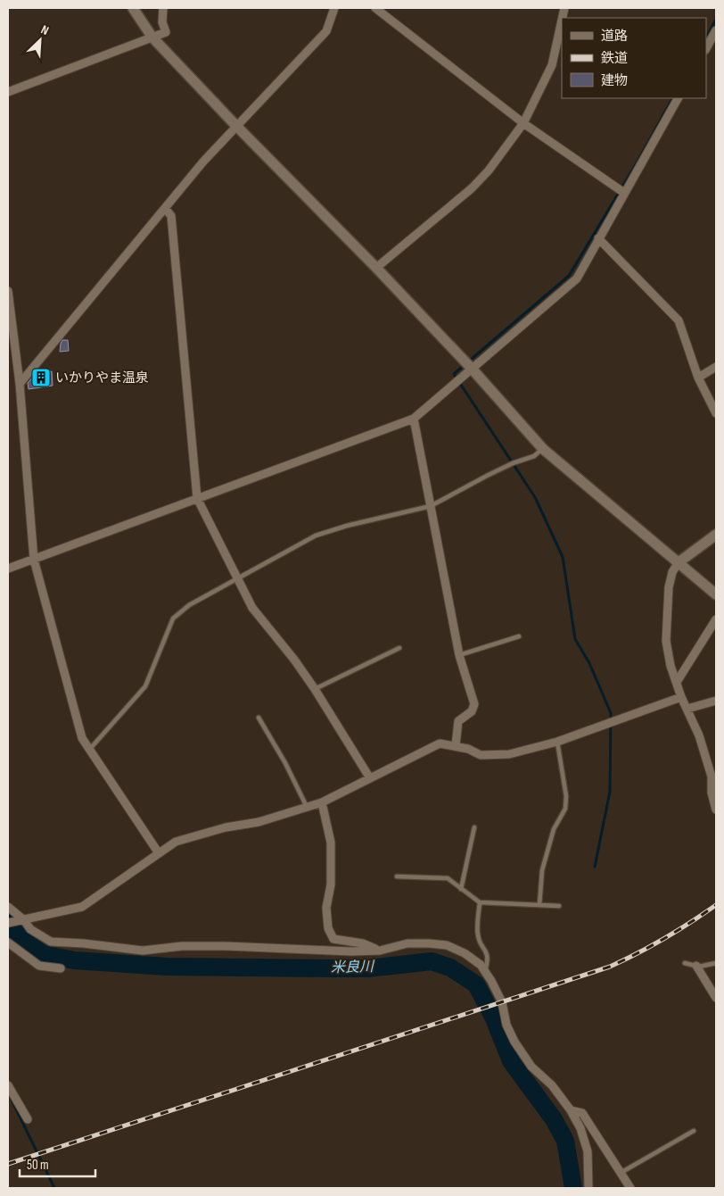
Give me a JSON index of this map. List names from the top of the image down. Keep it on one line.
{"water":["米良川"],"places":{"building":["いかりやま温泉"]},"legend":["道路","鉄道","建物"],"scale_bar":"50 m","north":"top right"}
